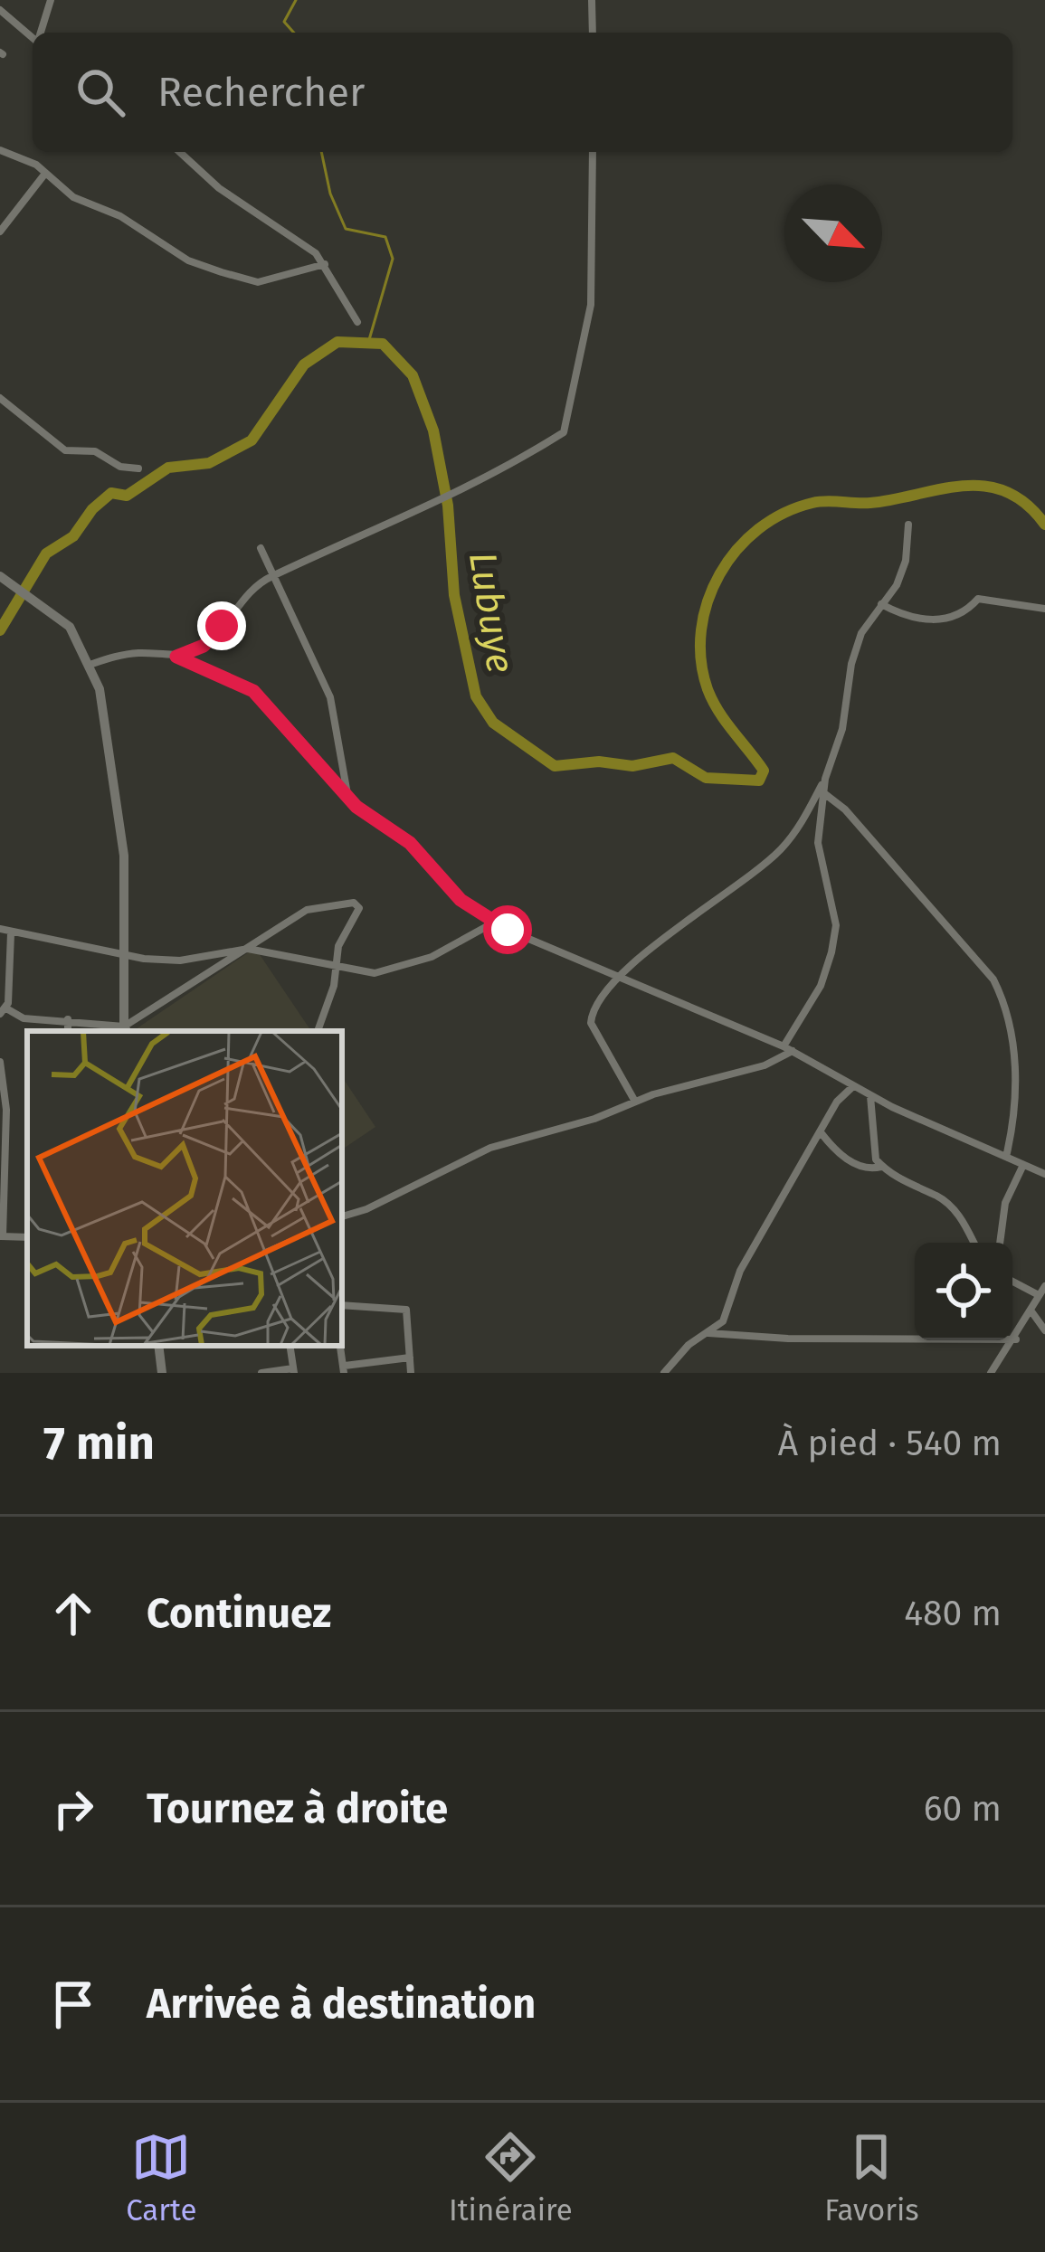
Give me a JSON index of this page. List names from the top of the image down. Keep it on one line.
{"water":["Lubuye"],"north":"bottom right","page":{"search":"Rechercher","heading":["7 min","À pied · 540 m"],"list":[["Continuez","480 m"],["Tournez à droite","60 m"],"Arrivée à destination"],"nav":["Carte","Itinéraire","Favoris"]}}
